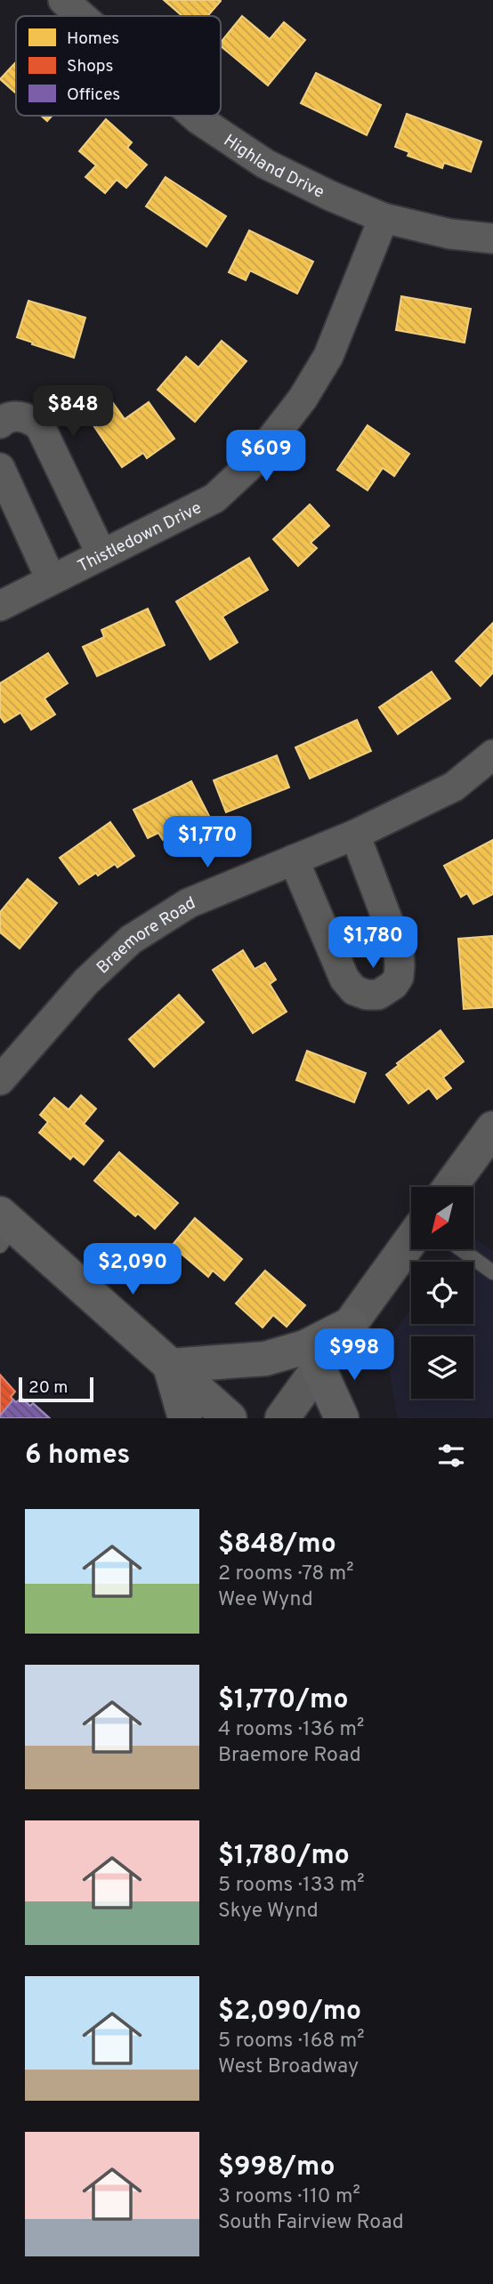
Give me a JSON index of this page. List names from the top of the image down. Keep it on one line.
{"streets":{"street":["Highland Drive","Thistledown Drive","Braemore Road"]},"crossings":[["Highland Drive","Thistledown Drive"]],"legend":["Homes","Shops","Offices"],"scale_bar":"20 m","north":"bottom left","page":{"price":["$848","$609","$1,770","$1,780","$2,090","$998"],"scale":"20 m","heading":"6 homes","list":[{"name":"$848/mo","note":"2 rooms · 78 m² · Wee Wynd"},{"name":"$1,770/mo","note":"4 rooms · 136 m² · Braemore Road"},{"name":"$1,780/mo","note":"5 rooms · 133 m² · Skye Wynd"},{"name":"$2,090/mo","note":"5 rooms · 168 m² · West Broadway"},{"name":"$998/mo","note":"3 rooms · 110 m² · South Fairview Road"}]}}
